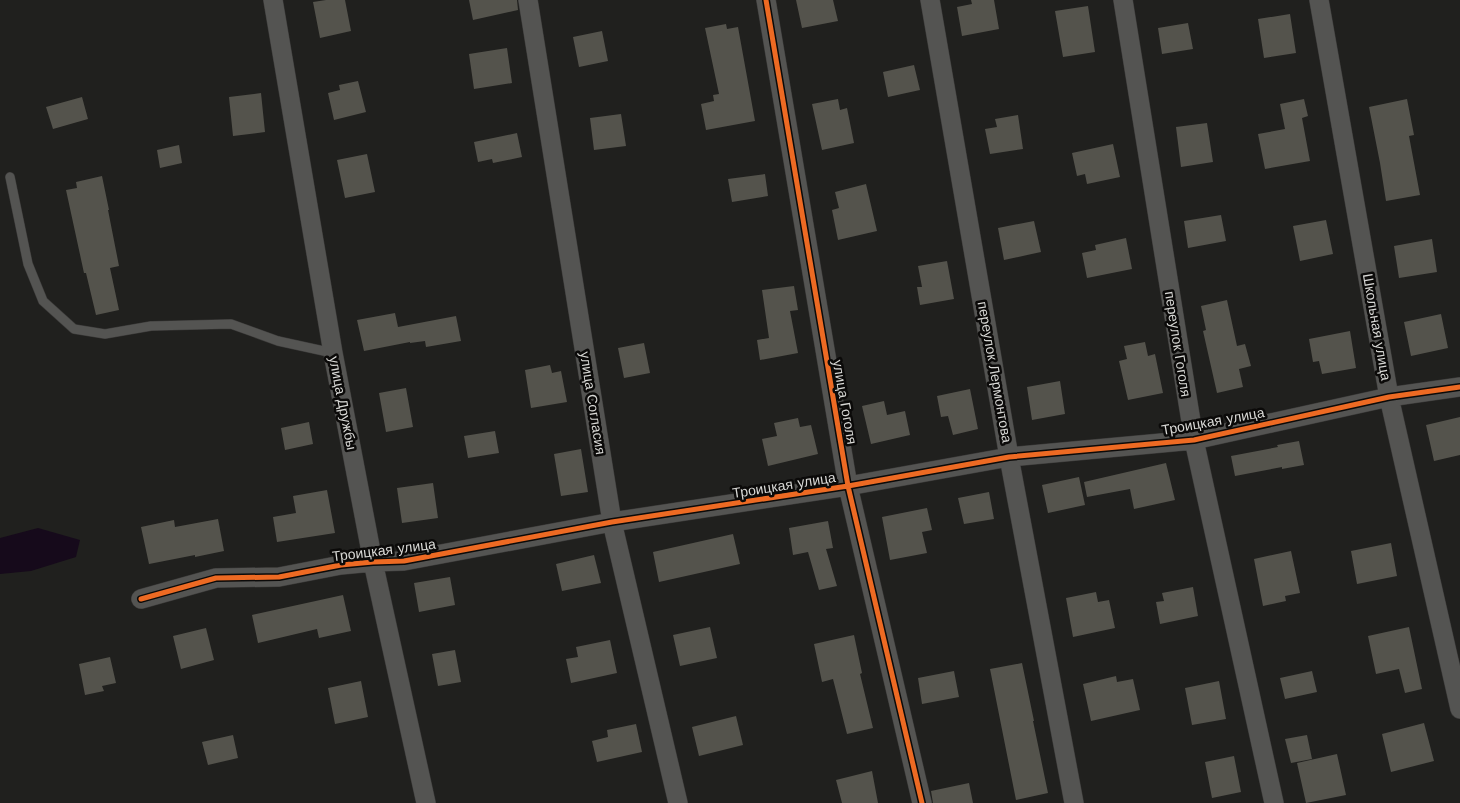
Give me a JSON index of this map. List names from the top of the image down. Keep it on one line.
{"streets":{"street":["Школьная улица","переулок Гоголя","переулок Лермонтова","улица Гоголя","улица Дружбы","улица Согласия","Троицкая улица"]},"crossings":[["Школьная улица","Троицкая улица"],["переулок Гоголя","Троицкая улица"],["переулок Лермонтова","Троицкая улица"],["улица Гоголя","Троицкая улица"],["улица Дружбы","Троицкая улица"],["улица Согласия","Троицкая улица"]]}
